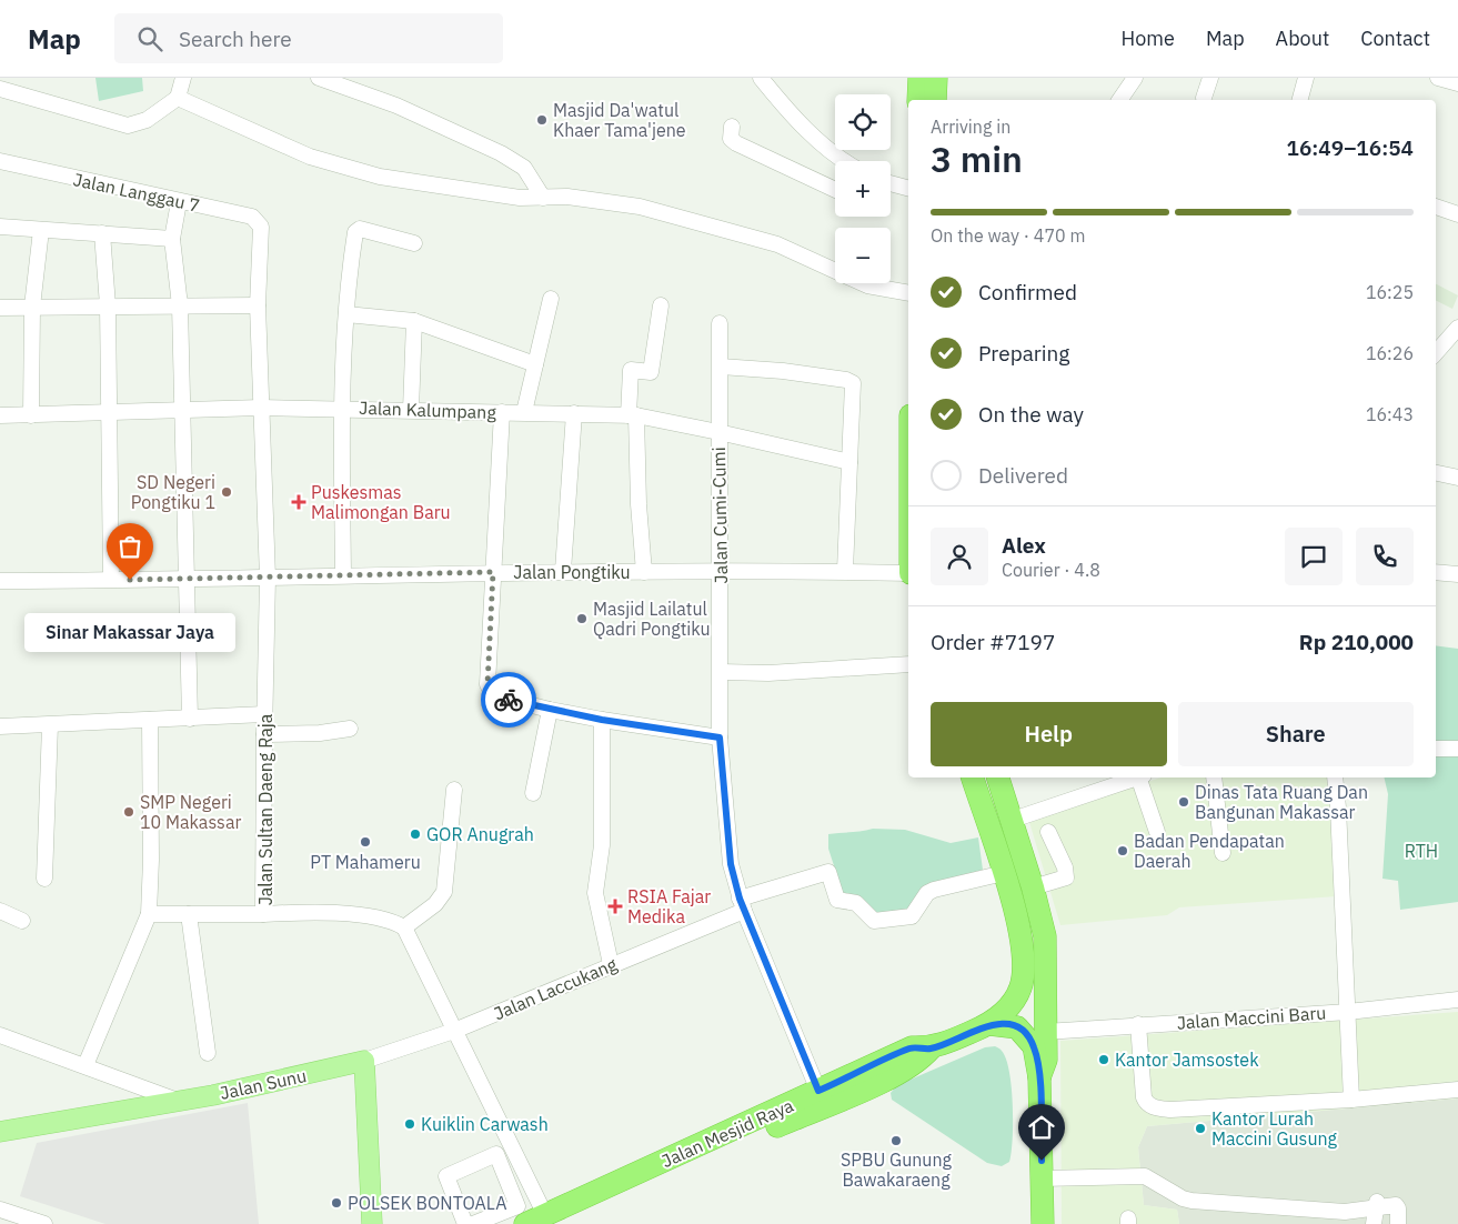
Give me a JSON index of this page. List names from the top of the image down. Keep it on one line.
{"streets":{"highway":["Jalan Mesjid Raya"],"main road":["Jalan Sunu"],"street":["Jalan Langgau 7","Jalan Kalumpang","Jalan Cumi-Cumi","Jalan Pongtiku","Jalan Sultan Daeng Raja","Jalan Laccukang","Jalan Maccini Baru"]},"crossings":[["Jalan Langgau 7","Jalan Sultan Daeng Raja"],["Jalan Kalumpang","Jalan Cumi-Cumi"],["Jalan Kalumpang","Jalan Sultan Daeng Raja"],["Jalan Cumi-Cumi","Jalan Pongtiku"],["Jalan Cumi-Cumi","Jalan Laccukang"],["Jalan Cumi-Cumi","Jalan Mesjid Raya"],["Jalan Pongtiku","Jalan Sultan Daeng Raja"],["Jalan Laccukang","Jalan Sunu"]],"parks":["RTH"],"places":{"other":["Masjid Da'watul Khaer Tama'jene","SD Negeri Pongtiku 1","Sinar Makassar Jaya","Masjid Lailatul Qadri Pongtiku","Dinas Tata Ruang Dan Bangunan Makassar","SMP Negeri 10 Makassar","GOR Anugrah","PT Mahameru","Badan Pendapatan Daerah","Kantor Jamsostek","Kuiklin Carwash","Kantor Lurah Maccini Gusung","SPBU Gunung Bawakaraeng","POLSEK BONTOALA"],"health":["Puskesmas Malimongan Baru","RSIA Fajar Medika"]},"page":{"header":"Map","search":"Search here","nav":["Home","Map","About","Contact"],"map_buttons":["+","−"],"heading":["3 min","Arriving in","16:49–16:54"],"panel":["Alex","Courier · 4.8","Order #7197","Rp 210,000"],"bar":"On the way · 470 m","list":[["Confirmed","16:25"],["Preparing","16:26"],["On the way","16:43"],"Delivered"],"bubble":"Sinar Makassar Jaya","buttons":["Help","Share"]}}
